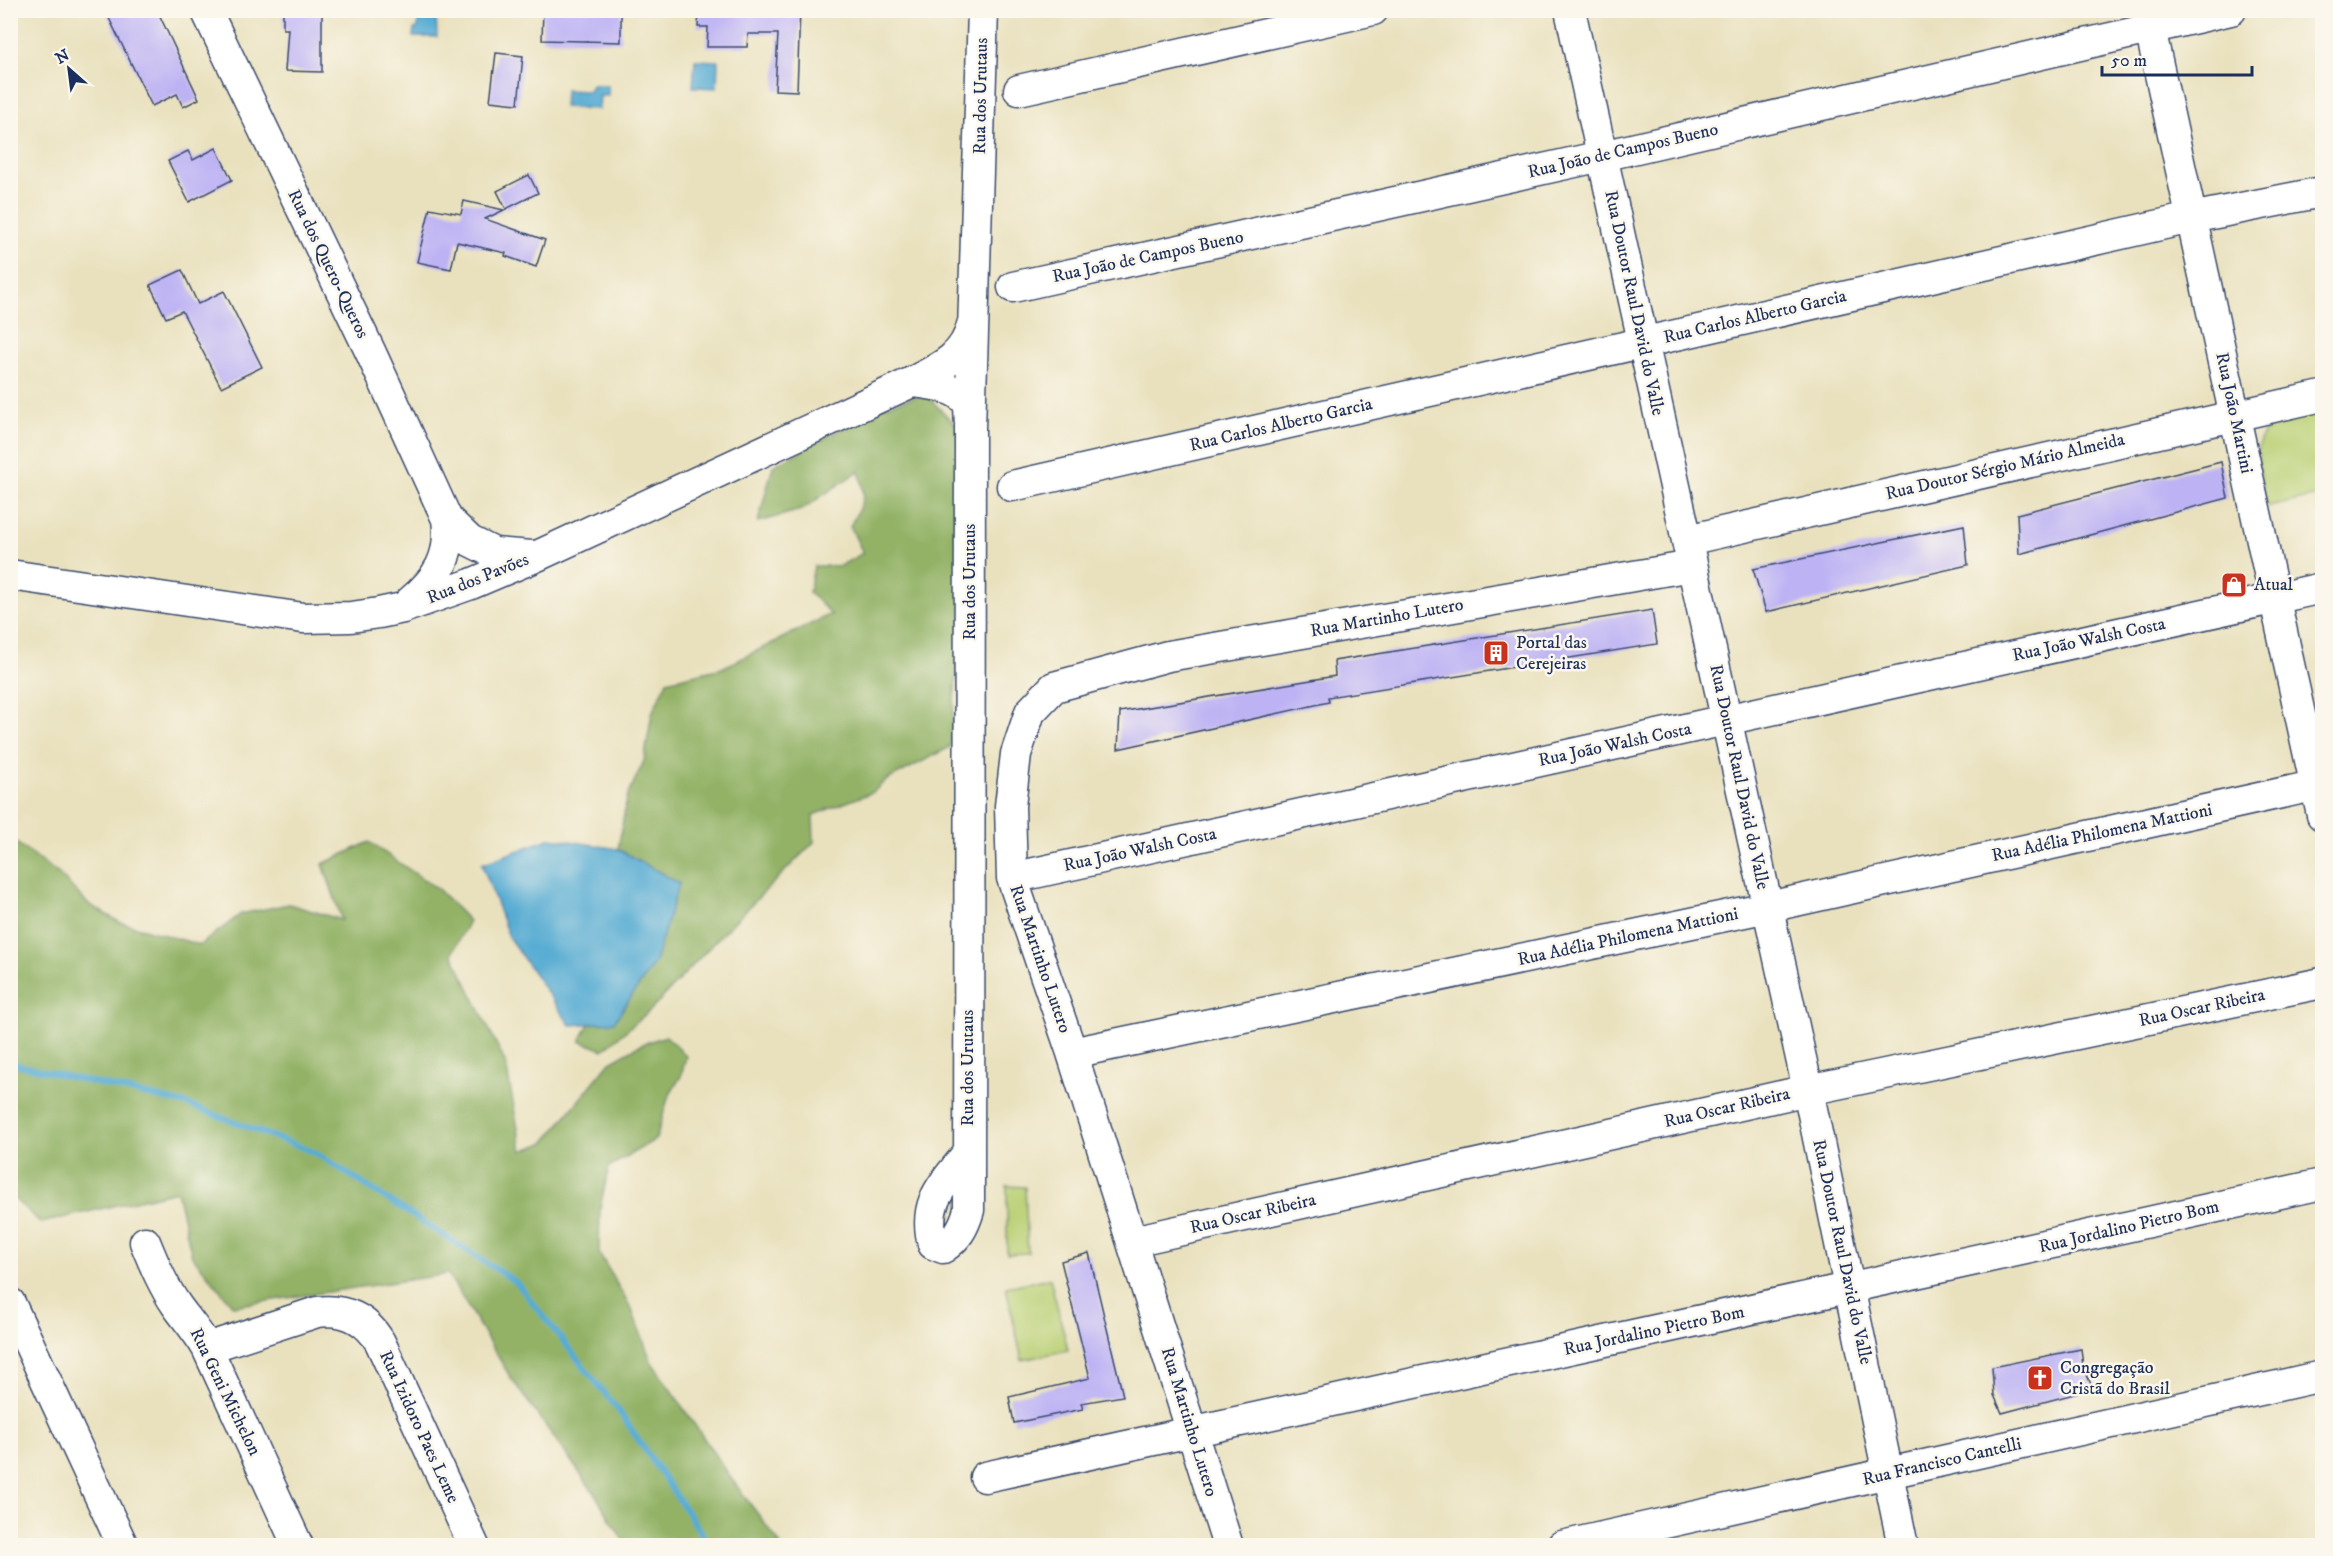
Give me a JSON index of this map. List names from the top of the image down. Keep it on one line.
{"streets":{"street":["Rua dos Urutaus","Rua João de Campos Bueno","Rua dos Quero-Queros","Rua Doutor Raul David do Valle","Rua Carlos Alberto Garcia","Rua João Martini","Rua Doutor Sérgio Mário Almeida","Rua dos Pavões","Rua Martinho Lutero","Rua João Walsh Costa","Rua Adélia Philomena Mattioni","Rua Oscar Ribeira","Rua Jordalino Pietro Bom","Rua Geni Michelon","Rua Izidoro Paes Leme","Rua Francisco Cantelli"]},"crossings":[["Rua dos Urutaus","Rua dos Pavões"],["Rua João de Campos Bueno","Rua Doutor Raul David do Valle"],["Rua João de Campos Bueno","Rua João Martini"],["Rua dos Quero-Queros","Rua dos Pavões"],["Rua Doutor Raul David do Valle","Rua Carlos Alberto Garcia"],["Rua Doutor Raul David do Valle","Rua Doutor Sérgio Mário Almeida"],["Rua Doutor Raul David do Valle","Rua Martinho Lutero"],["Rua Doutor Raul David do Valle","Rua João Walsh Costa"],["Rua Doutor Raul David do Valle","Rua Adélia Philomena Mattioni"],["Rua Doutor Raul David do Valle","Rua Oscar Ribeira"],["Rua Doutor Raul David do Valle","Rua Jordalino Pietro Bom"],["Rua Doutor Raul David do Valle","Rua Francisco Cantelli"],["Rua Carlos Alberto Garcia","Rua João Martini"],["Rua João Martini","Rua Doutor Sérgio Mário Almeida"],["Rua João Martini","Rua João Walsh Costa"],["Rua João Martini","Rua Adélia Philomena Mattioni"],["Rua Doutor Sérgio Mário Almeida","Rua Martinho Lutero"],["Rua Martinho Lutero","Rua João Walsh Costa"],["Rua Martinho Lutero","Rua Adélia Philomena Mattioni"],["Rua Martinho Lutero","Rua Oscar Ribeira"],["Rua Martinho Lutero","Rua Jordalino Pietro Bom"],["Rua Geni Michelon","Rua Izidoro Paes Leme"]],"places":{"shop":["Atual"],"building":["Portal das Cerejeiras"],"church":["Congregação Cristã do Brasil"]},"scale_bar":"50 m","north":"top left"}
